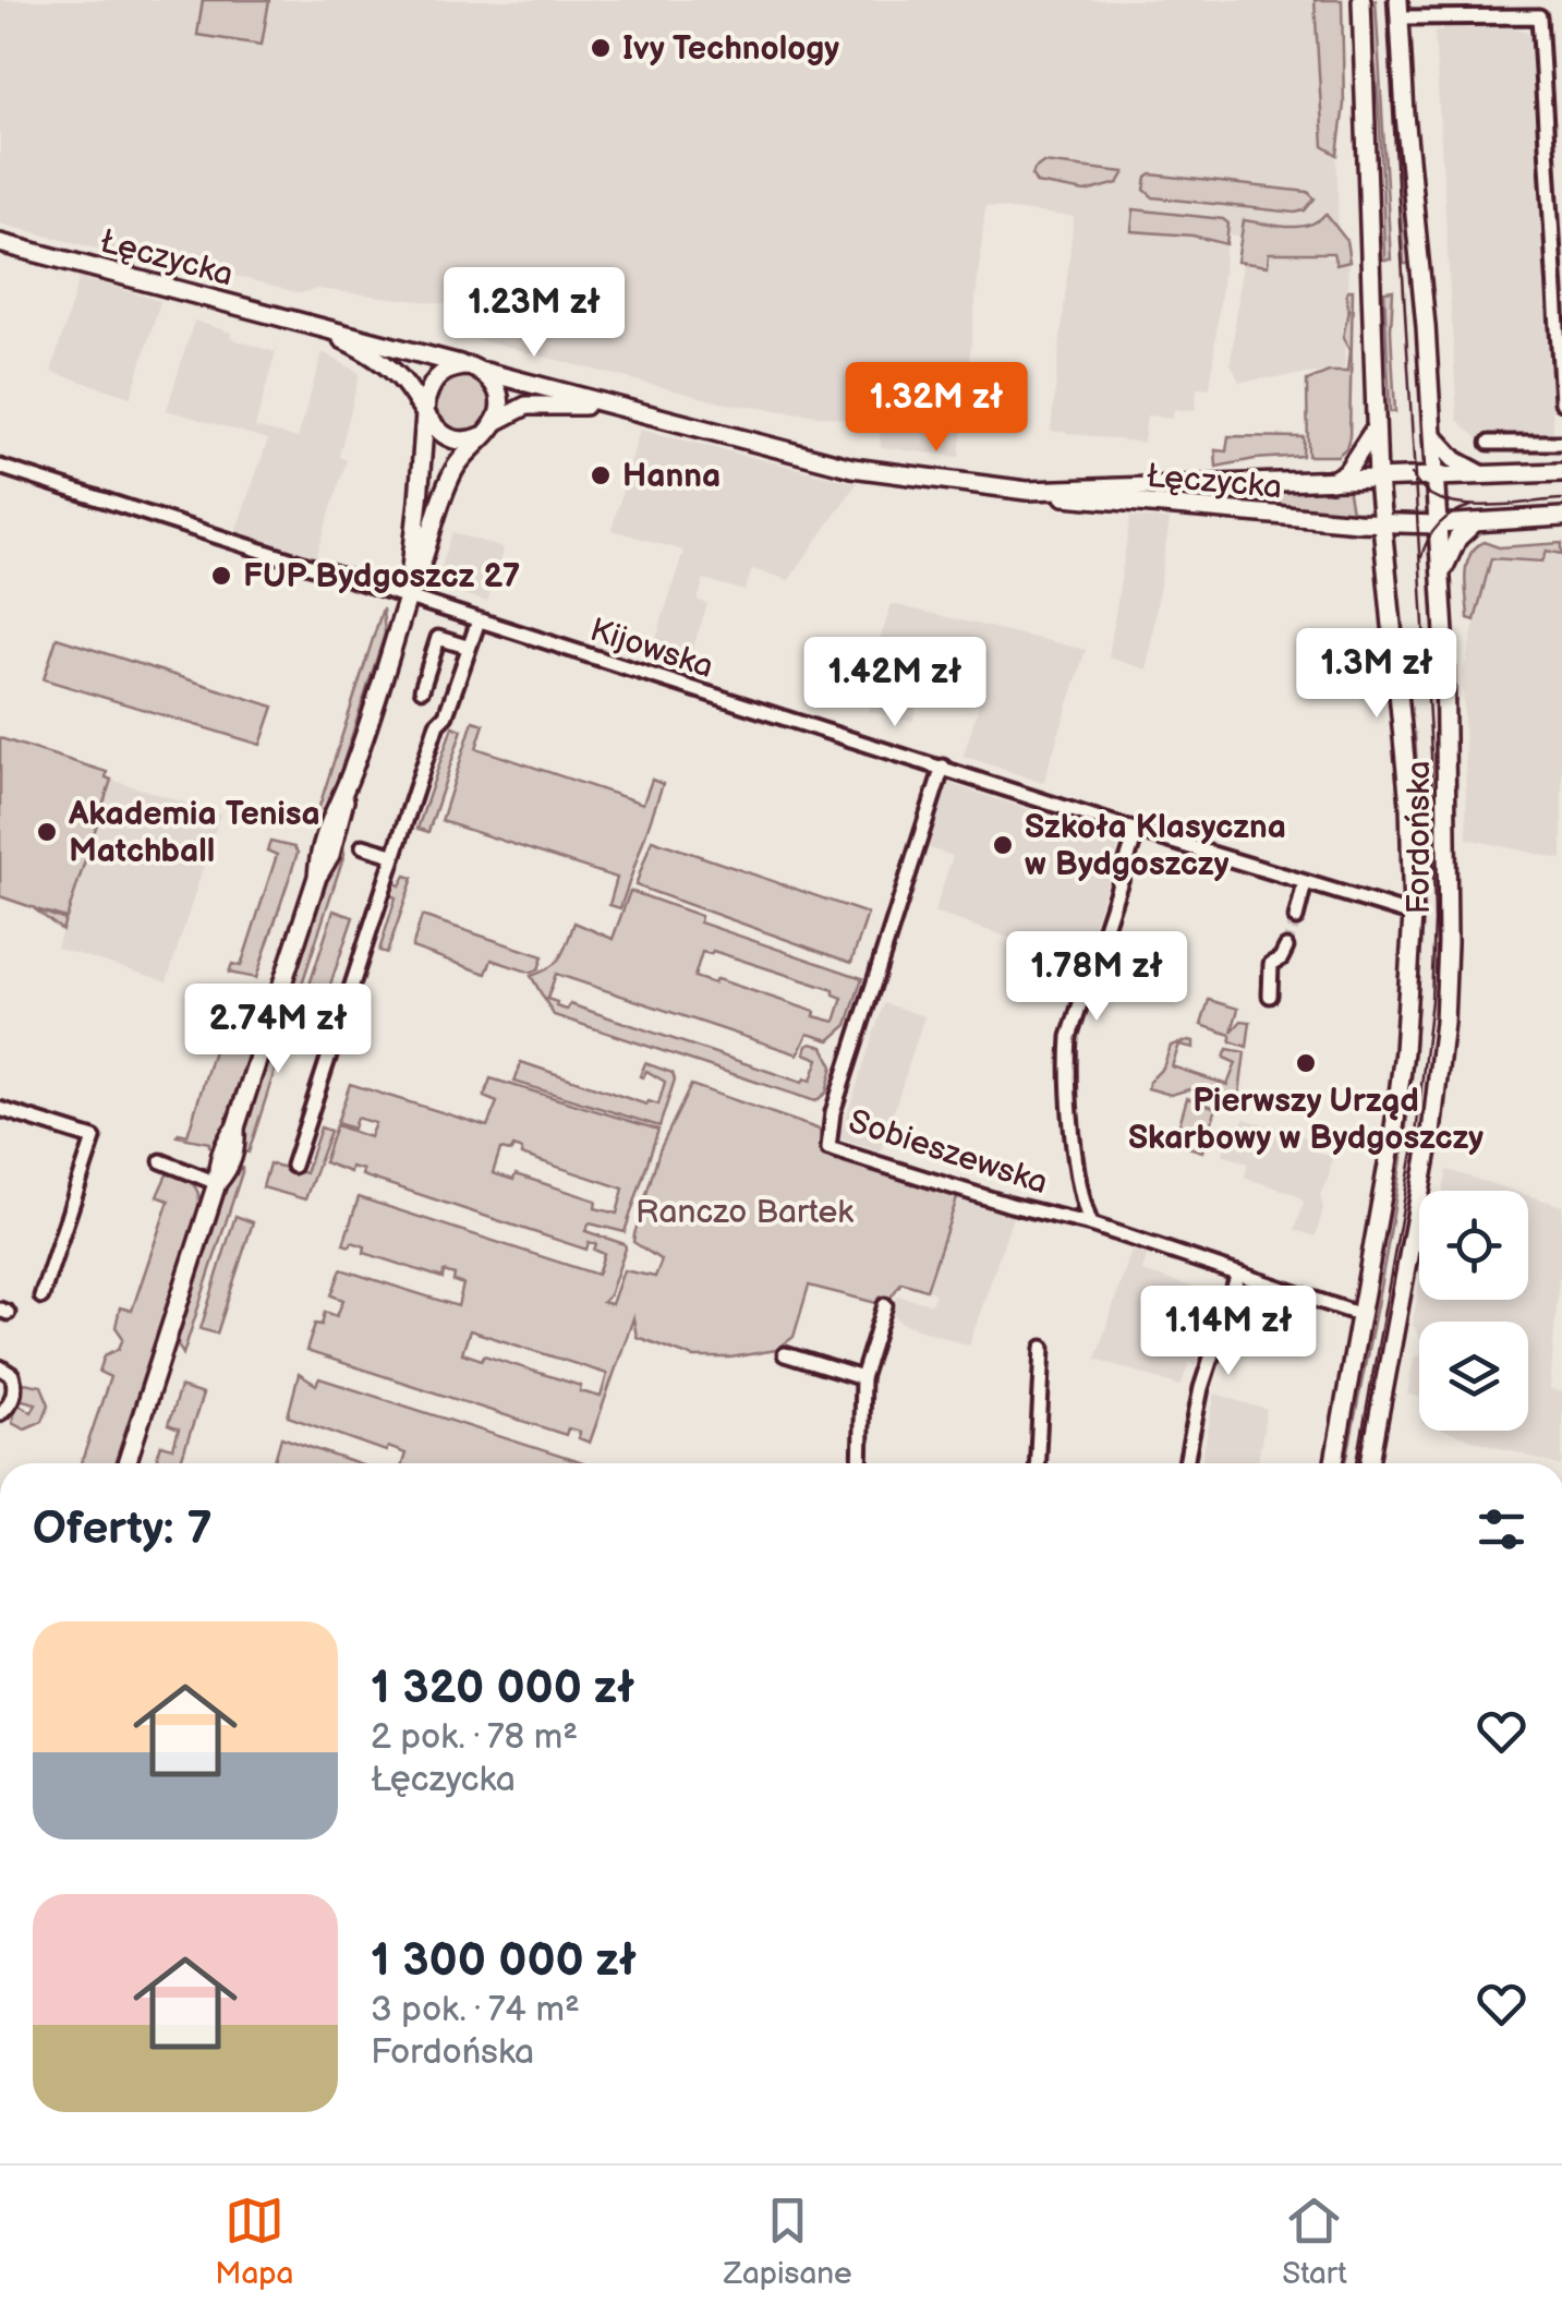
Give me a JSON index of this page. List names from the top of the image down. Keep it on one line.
{"streets":{"street":["Łęczycka","Kijowska","Fordońska","Sobieszewska"]},"crossings":[["Łęczycka","Fordońska"],["Kijowska","Fordońska"],["Kijowska","Sobieszewska"],["Fordońska","Sobieszewska"]],"parks":["Ranczo Bartek"],"places":["Ivy Technology","Hanna","FUP Bydgoszcz 27","Akademia Tenisa Matchball","Szkoła Klasyczna w Bydgoszczy","Pierwszy Urząd Skarbowy w Bydgoszczy"],"page":{"price":["1.23M zł","1.32M zł","1.3M zł","1.42M zł","1.78M zł","2.74M zł","1.14M zł"],"heading":"Oferty: 7","list":[{"name":"1 320 000 zł","note":"2 pok. · 78 m² · Łęczycka"},{"name":"1 300 000 zł","note":"3 pok. · 74 m² · Fordońska"}],"tabs":["Mapa","Zapisane","Start"]}}
